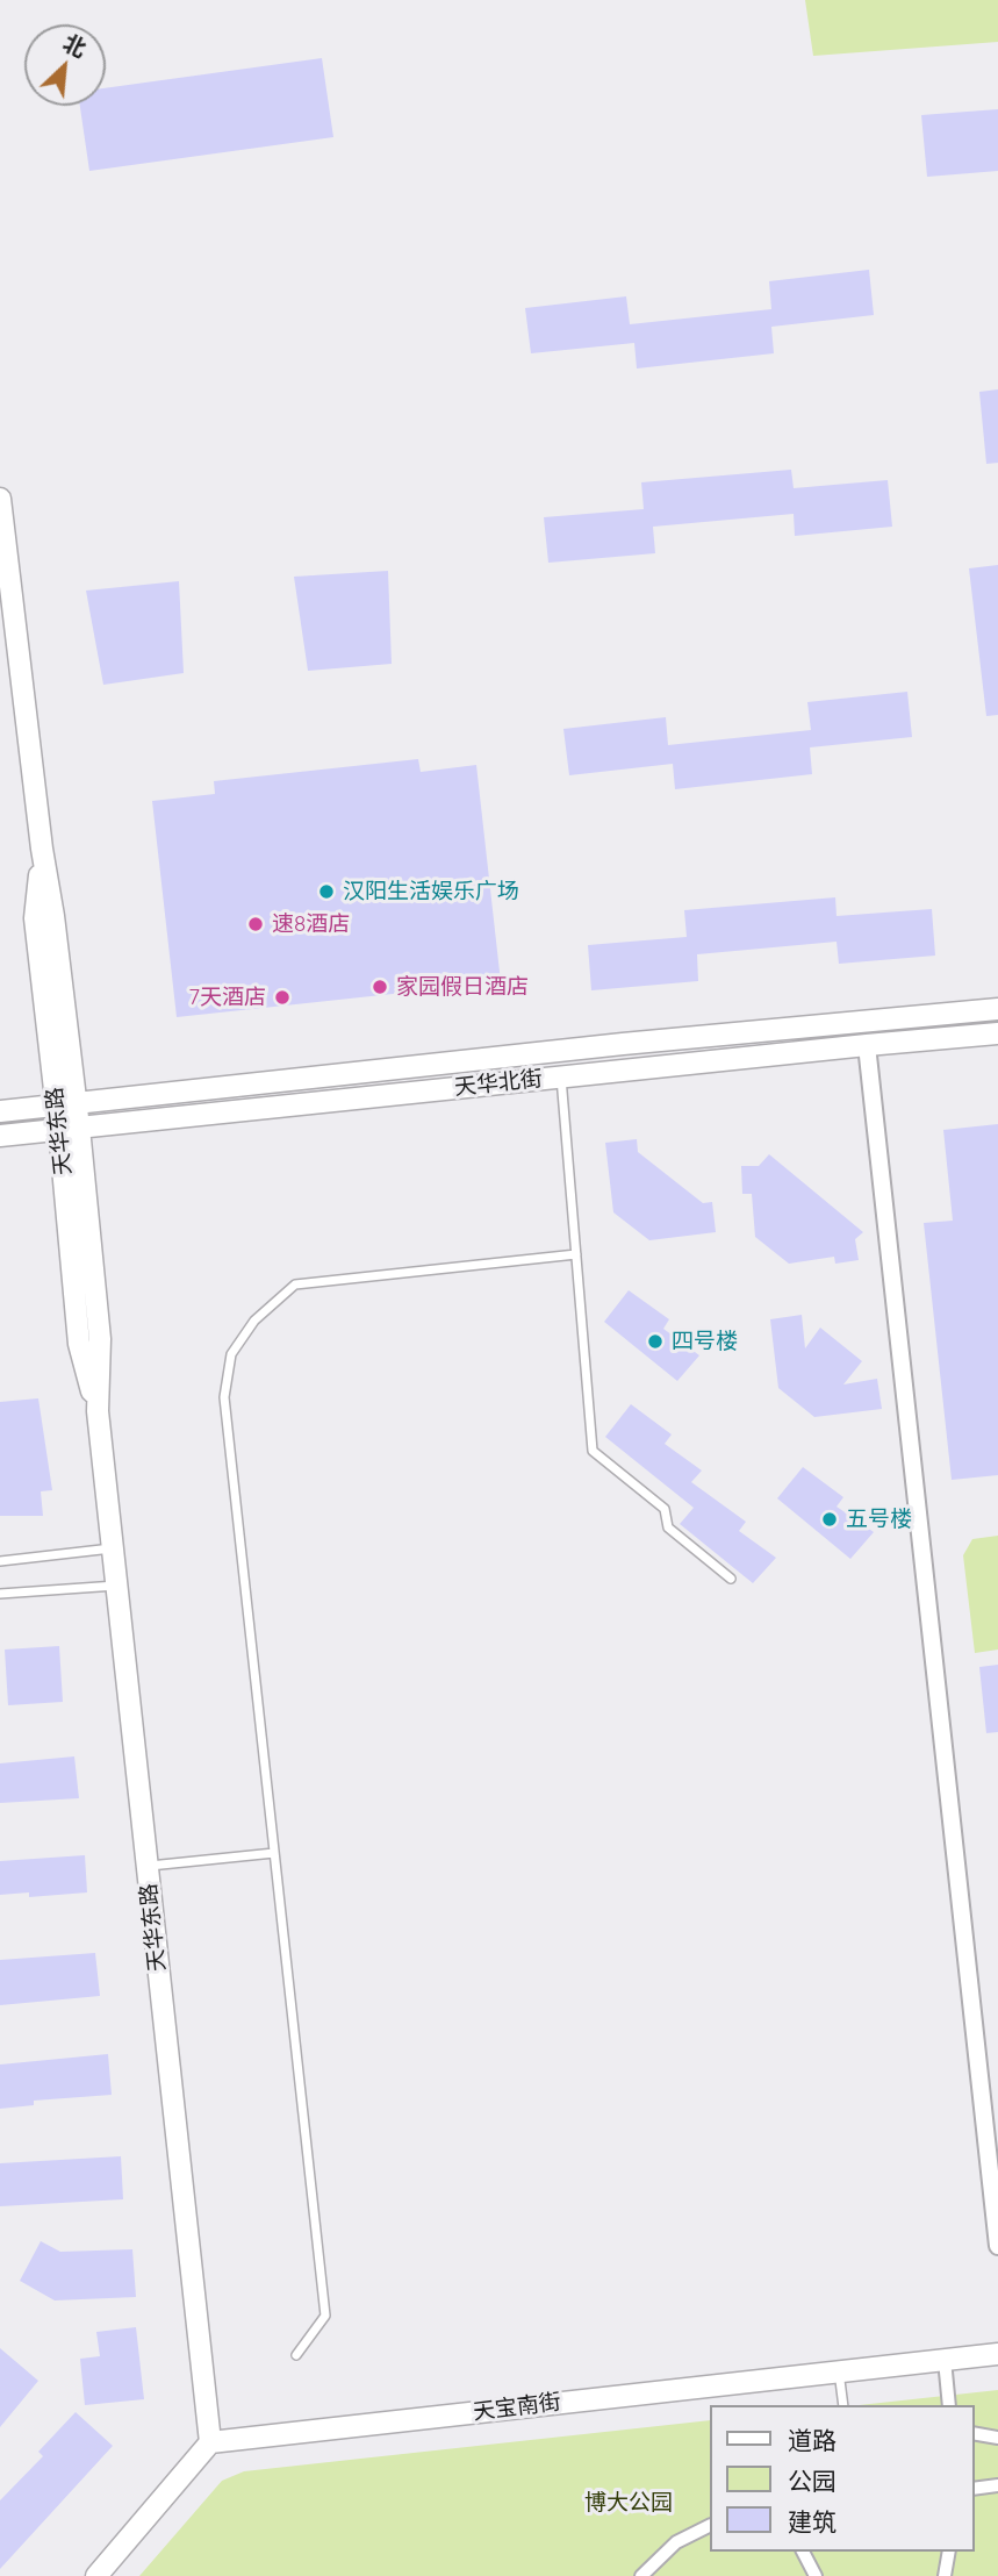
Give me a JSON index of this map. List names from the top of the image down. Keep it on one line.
{"streets":{"street":["天华北街","天华东路","天宝南街"]},"crossings":[["天华北街","天华东路"],["天华东路","天宝南街"]],"parks":["博大公园"],"places":["汉阳生活娱乐广场","速8酒店","家园假日酒店","7天酒店","四号楼","五号楼"],"legend":["道路","公园","建筑"],"north":"top right"}
